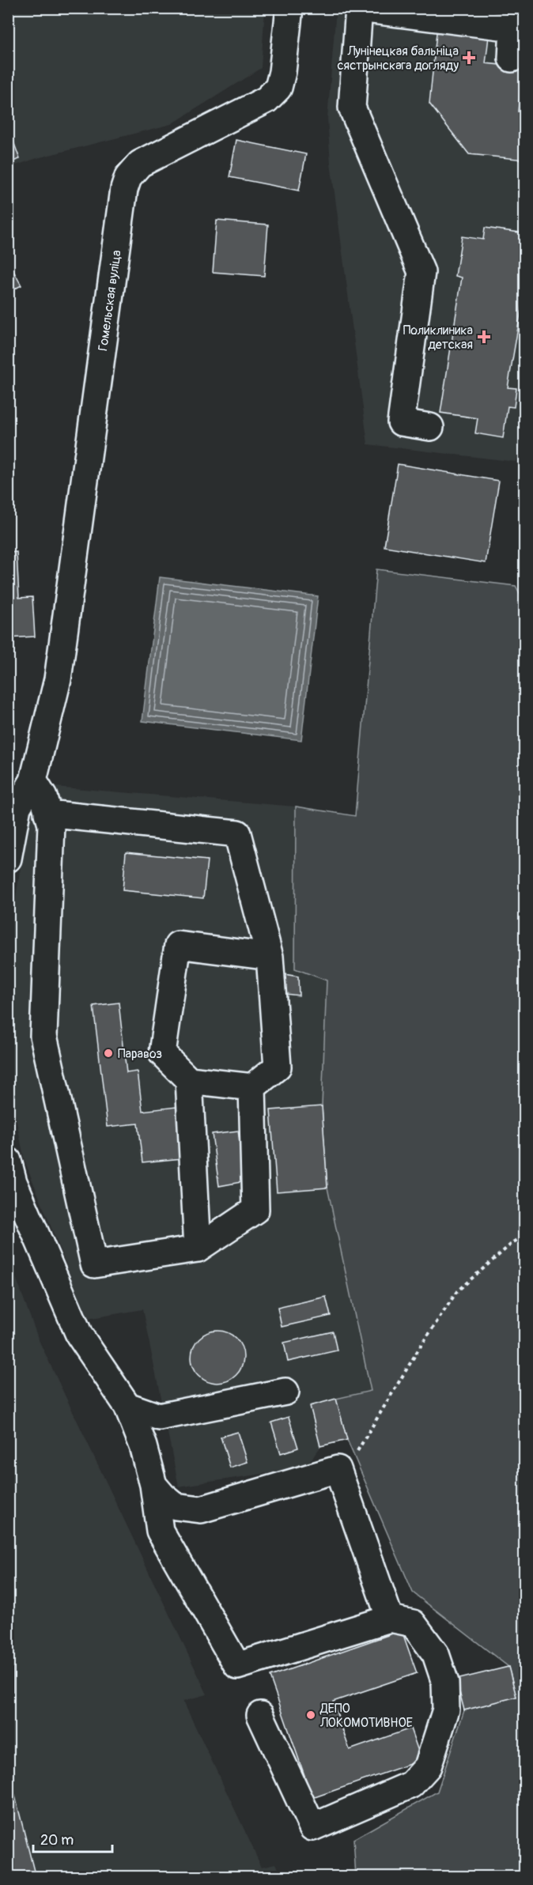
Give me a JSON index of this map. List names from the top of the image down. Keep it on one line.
{"streets":{"street":["Гомельская вуліца"]},"places":{"health":["Лунінецкая бальніца сястрынскага догляду","Поликлиника детская"],"other":["Паравоз","ДЕПО ЛОКОМОТИВНОЕ"]},"scale_bar":"20 m"}
